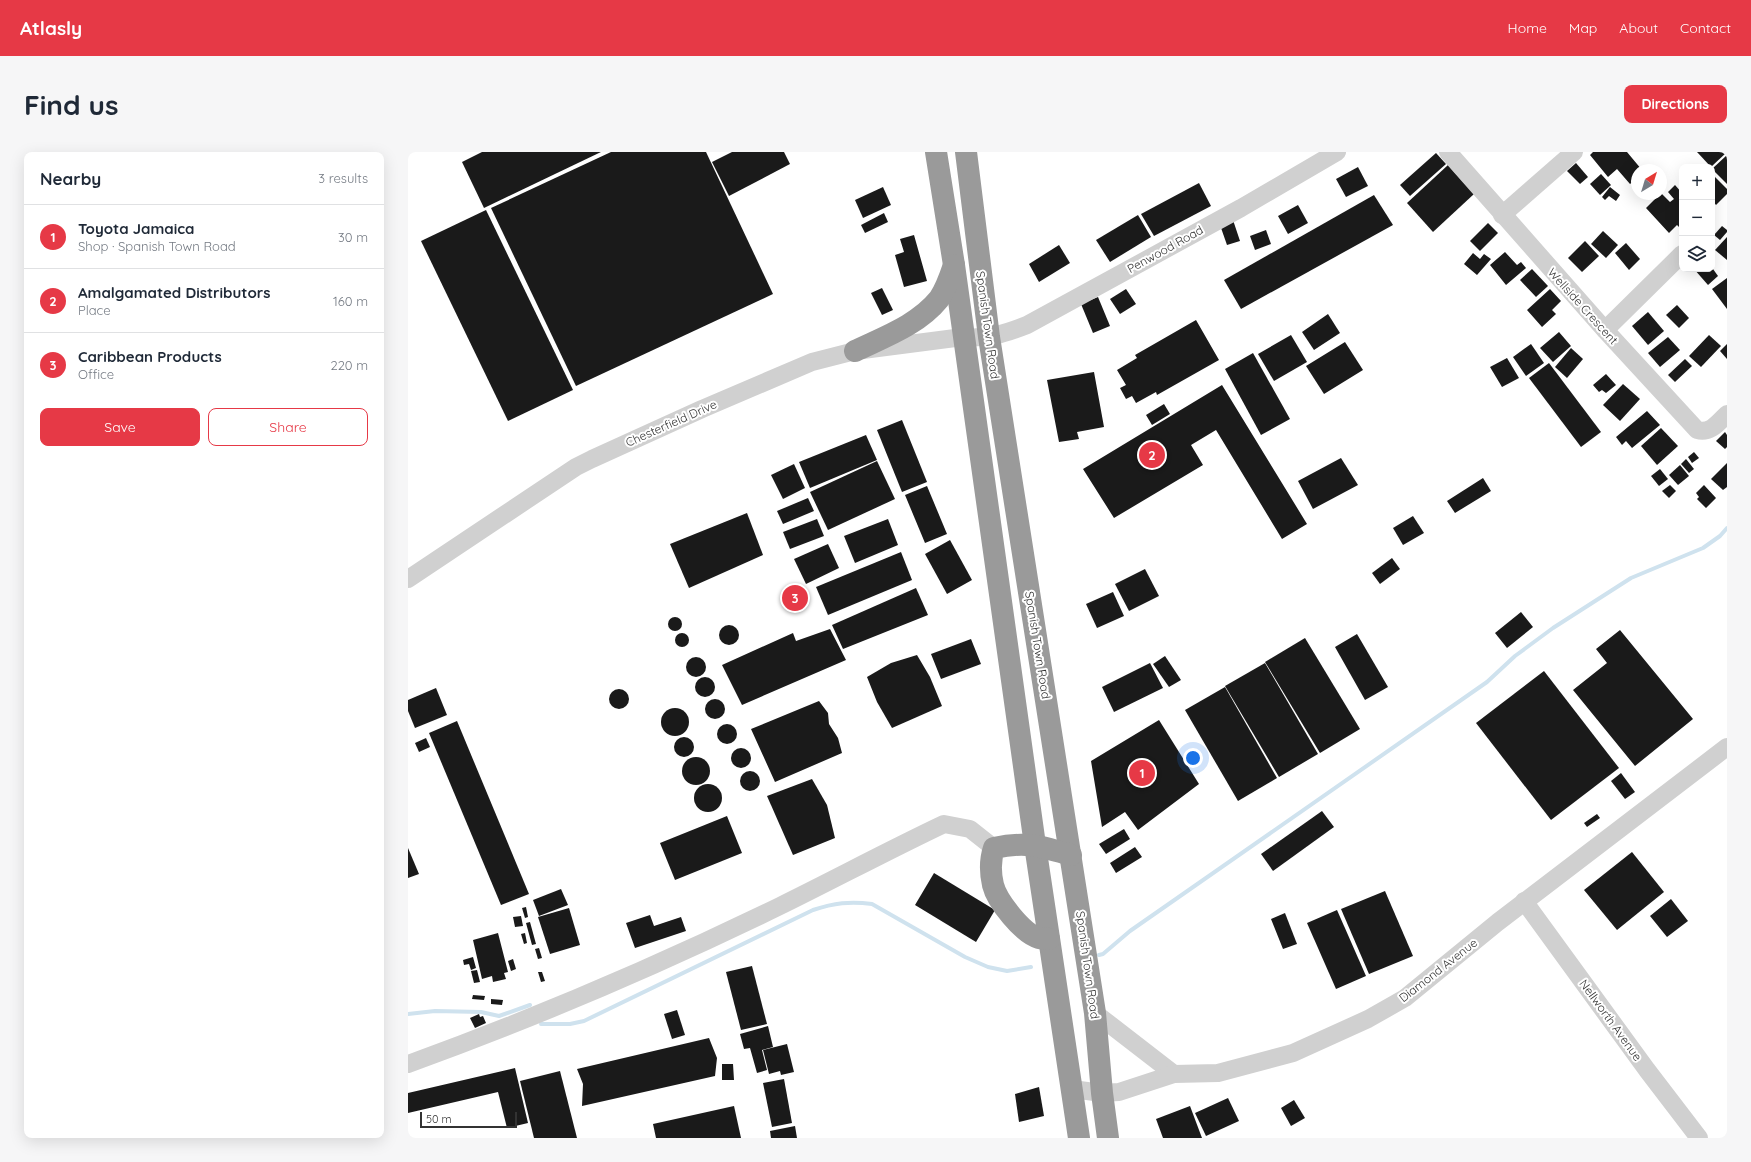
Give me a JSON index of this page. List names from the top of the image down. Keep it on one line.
{"streets":{"highway":["Spanish Town Road"],"street":["Penwood Road","Wellside Crescent","Chesterfield Drive","Diamond Avenue","Nellworth Avenue"]},"crossings":[["Penwood Road","Spanish Town Road"],["Penwood Road","Chesterfield Drive"],["Spanish Town Road","Diamond Avenue"],["Diamond Avenue","Nellworth Avenue"]],"scale_bar":"50 m","north":"top right","page":{"header":"Atlasly","nav":["Home","Map","About","Contact"],"buttons":["Directions",["Save","Share"]],"title":"Find us","heading":["Nearby","3 results"],"map_buttons":["+","−"],"list":[{"mark":"1","name":"Toyota Jamaica","note":"Shop · Spanish Town Road","value":"30 m"},{"mark":"2","name":"Amalgamated Distributors","note":"Place","value":"160 m"},{"mark":"3","name":"Caribbean Products","note":"Office","value":"220 m"}],"pins":["2","3","1"],"scale":"50 m"}}
